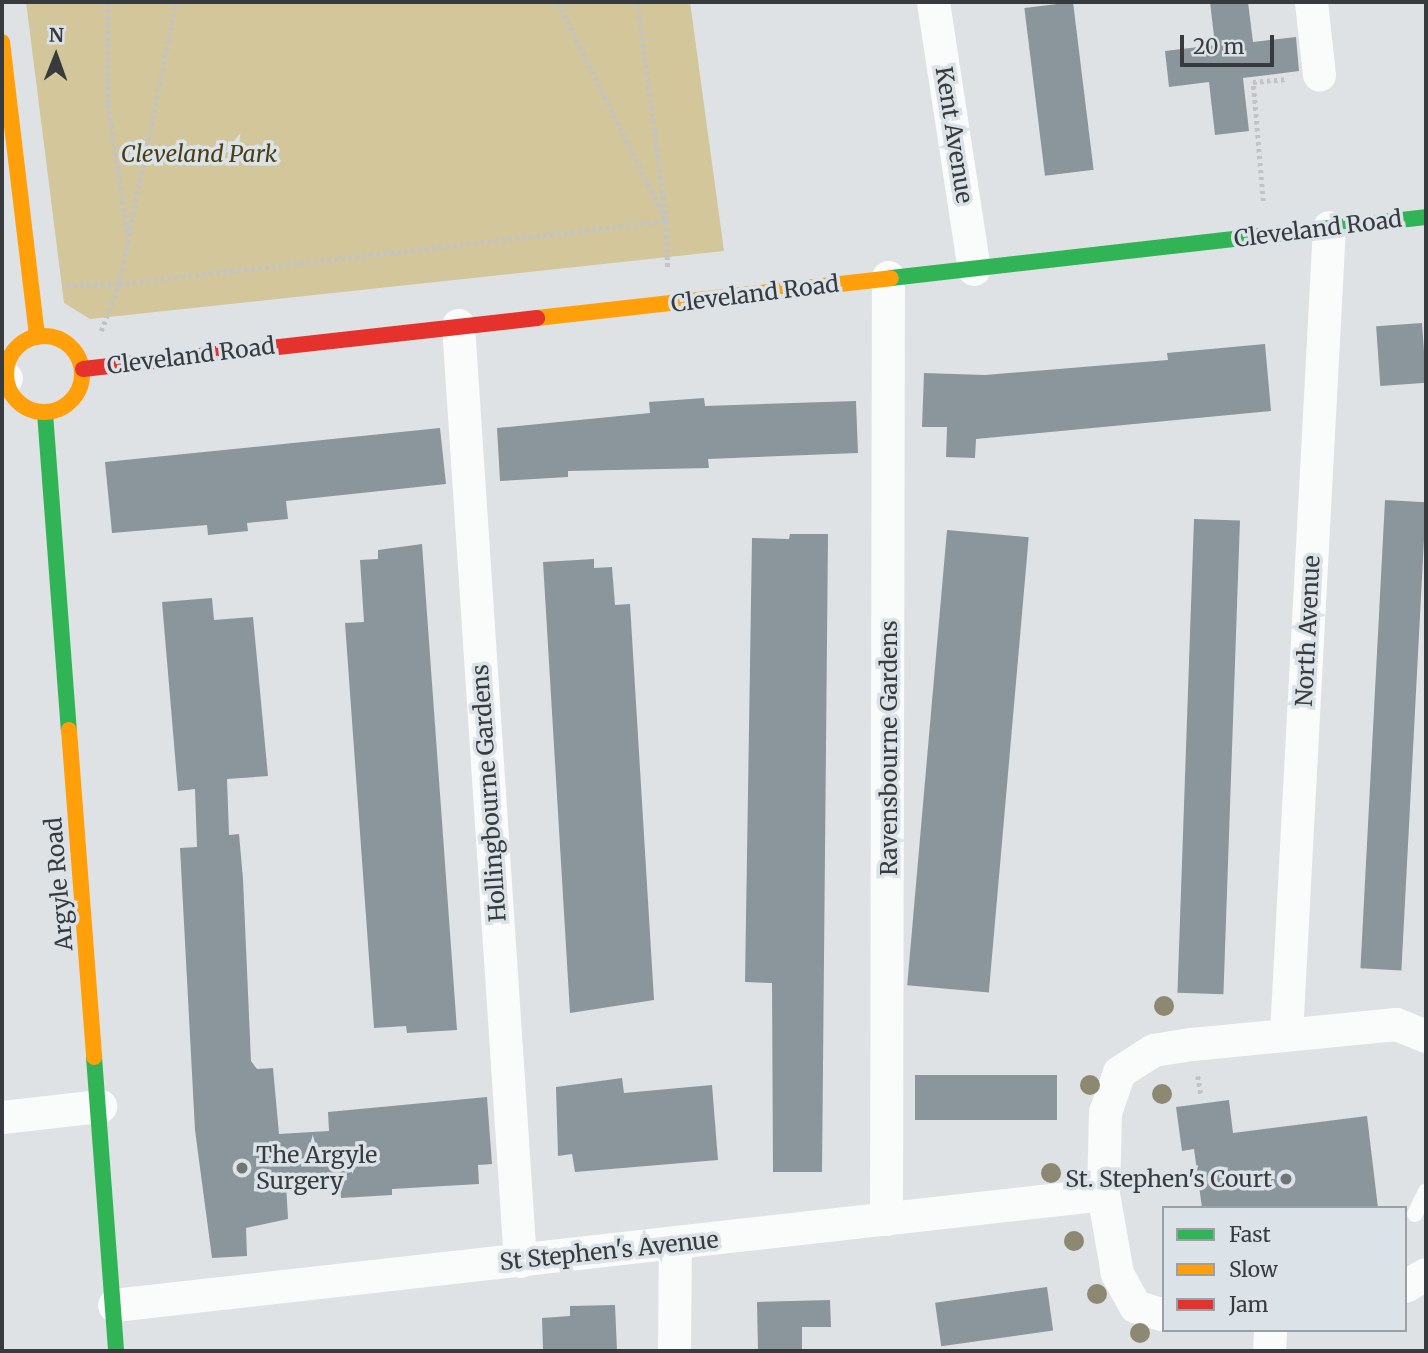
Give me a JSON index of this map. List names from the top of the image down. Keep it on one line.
{"streets":{"main road":["Cleveland Road","Argyle Road"],"street":["Kent Avenue","North Avenue","Ravensbourne Gardens","Hollingbourne Gardens","St Stephen's Avenue"]},"crossings":[["Kent Avenue","Cleveland Road"],["Cleveland Road","North Avenue"],["Cleveland Road","Ravensbourne Gardens"],["Cleveland Road","Hollingbourne Gardens"],["Cleveland Road","Argyle Road"],["Ravensbourne Gardens","St Stephen's Avenue"],["Hollingbourne Gardens","St Stephen's Avenue"],["Argyle Road","St Stephen's Avenue"]],"parks":["Cleveland Park"],"places":["The Argyle Surgery","St. Stephen's Court"],"legend":["Fast","Slow","Jam"],"scale_bar":"20 m","north":"top"}
